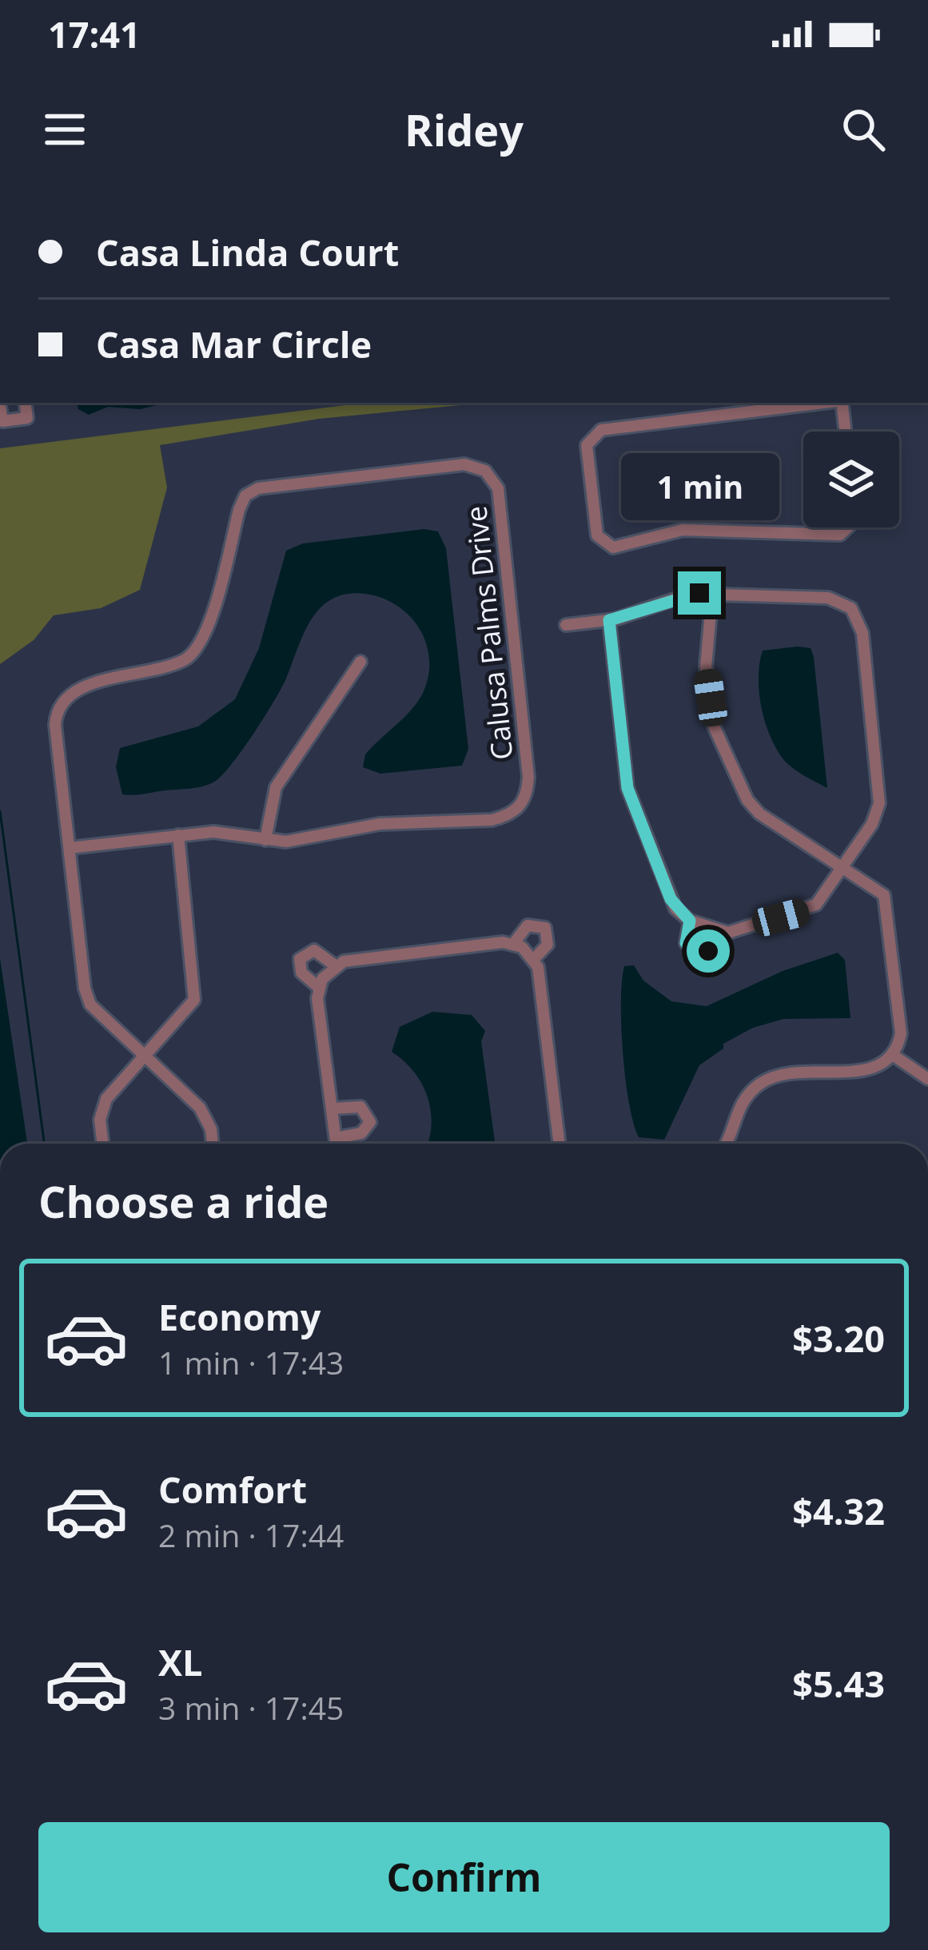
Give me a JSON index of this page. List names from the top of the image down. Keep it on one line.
{"streets":{"street":["Calusa Palms Drive"]},"page":{"status":"17:41","header":"Ridey","banner":["Casa Linda Court","Casa Mar Circle"],"bubble":"1 min","heading":"Choose a ride","list":[{"name":"Economy","note":"1 min · 17:43","value":"$3.20"},{"name":"Comfort","note":"2 min · 17:44","value":"$4.32"},{"name":"XL","note":"3 min · 17:45","value":"$5.43"}],"buttons":"Confirm"}}
